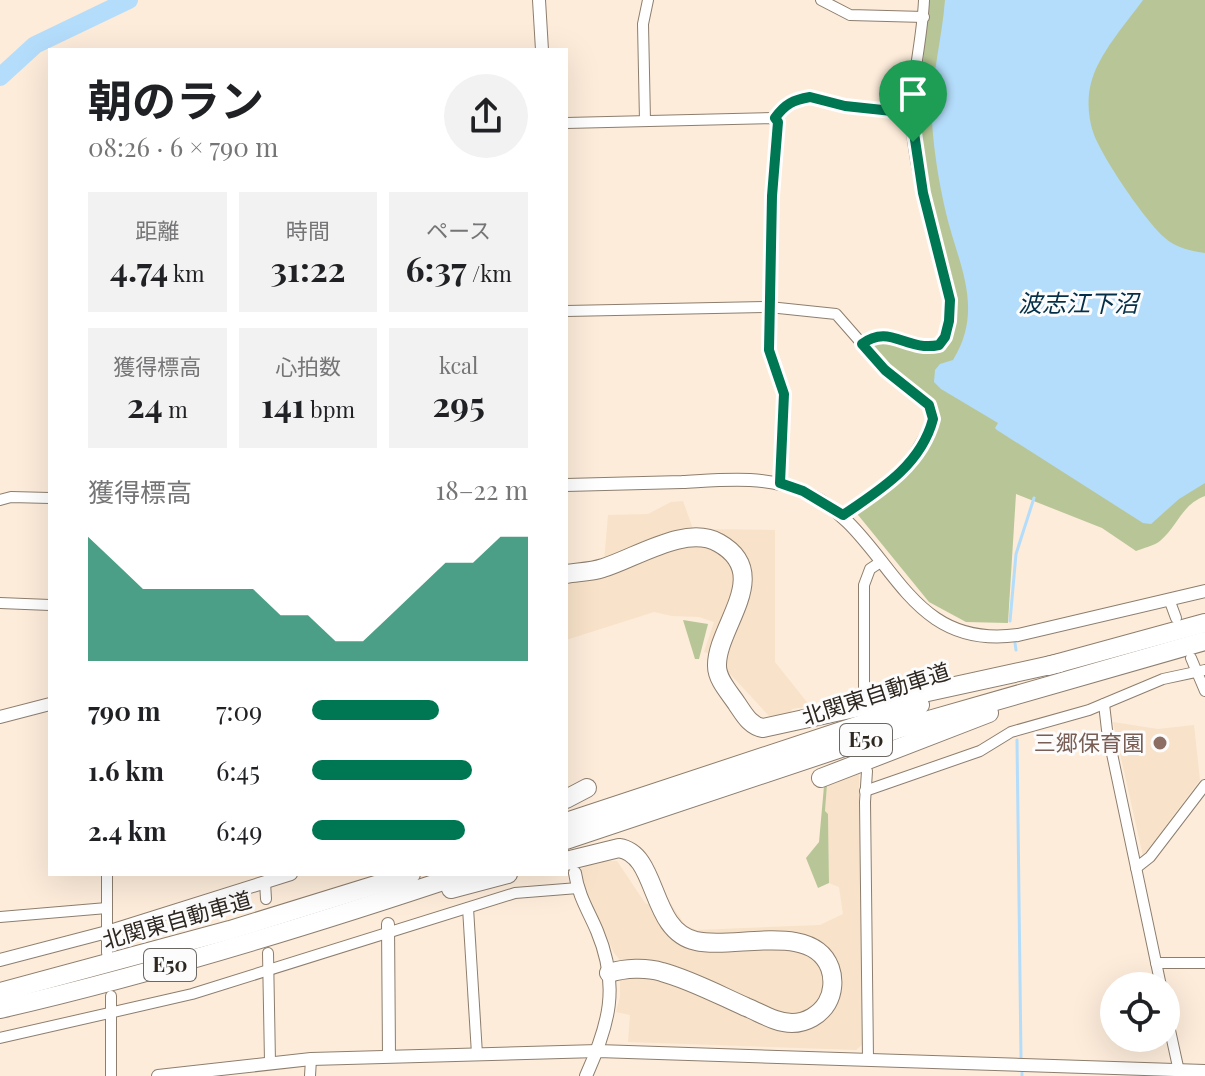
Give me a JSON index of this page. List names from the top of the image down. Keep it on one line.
{"streets":{"highway":["北関東自動車道","E50"]},"water":["波志江下沼"],"places":["三郷保育園"],"page":{"heading":["朝のラン","08:26 · 6 × 790 m"],"stats":[["距離","4.74 km"],["時間","31:22"],["ペース","6:37 /km"],["獲得標高","24 m"],["心拍数","141 bpm"],["kcal","295"]],"chart":["獲得標高","18–22 m"],"list":[{"name":"790 m","note":"7:09"},{"name":"1.6 km","note":"6:45"},{"name":"2.4 km","note":"6:49"}]}}
